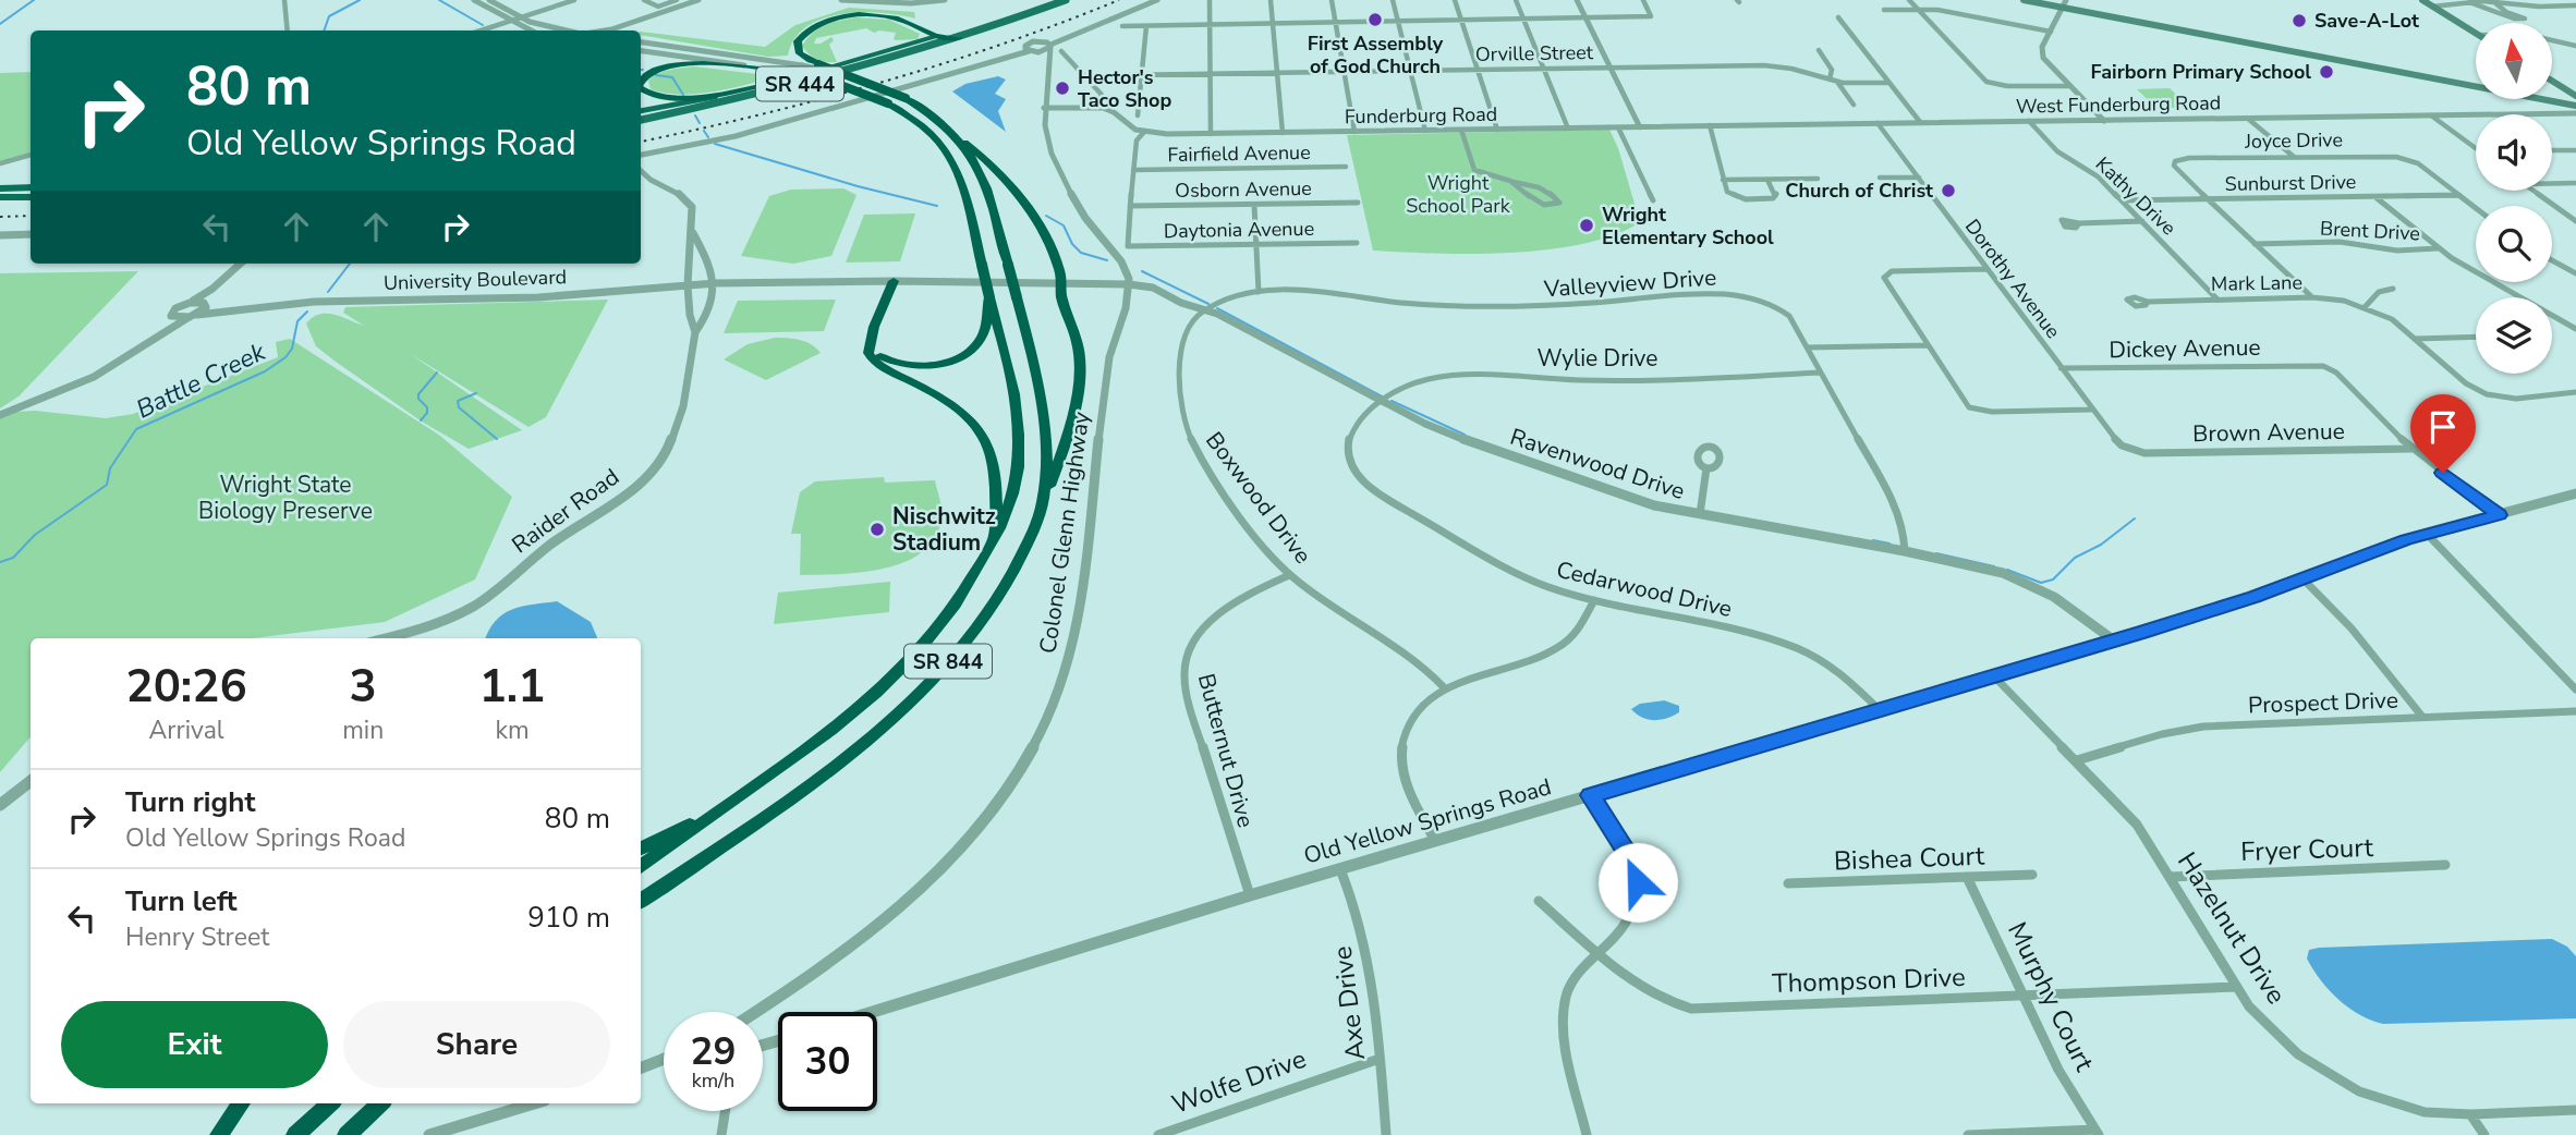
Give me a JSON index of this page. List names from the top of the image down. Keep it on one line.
{"streets":{"highway":["SR 444","SR 844"],"street":["Orville Street","West Funderburg Road","Funderburg Road","Joyce Drive","Fairfield Avenue","Sunburst Drive","Osborn Avenue","Kathy Drive","Daytonia Avenue","Brent Drive","Dorothy Avenue","University Boulevard","Valleyview Drive","Mark Lane","Dickey Avenue","Wylie Drive","Brown Avenue","Ravenwood Drive","Boxwood Drive","Raider Road","Colonel Glenn Highway","Cedarwood Drive","Prospect Drive","Butternut Drive","Old Yellow Springs Road","Fryer Court","Bishea Court","Hazelnut Drive","Thompson Drive","Murphy Court","Axe Drive","Wolfe Drive"]},"crossings":[["West Funderburg Road","Funderburg Road"],["West Funderburg Road","Kathy Drive"],["West Funderburg Road","Dorothy Avenue"],["Joyce Drive","Sunburst Drive"],["Sunburst Drive","Kathy Drive"],["Osborn Avenue","Daytonia Avenue"],["Kathy Drive","Mark Lane"],["Dorothy Avenue","Dickey Avenue"],["Dorothy Avenue","Brown Avenue"],["University Boulevard","Ravenwood Drive"],["University Boulevard","Raider Road"],["University Boulevard","Colonel Glenn Highway"],["Valleyview Drive","Wylie Drive"],["Valleyview Drive","Ravenwood Drive"],["Valleyview Drive","Boxwood Drive"],["Dickey Avenue","Brown Avenue"],["Wylie Drive","Ravenwood Drive"],["Wylie Drive","Cedarwood Drive"],["Ravenwood Drive","Boxwood Drive"],["Ravenwood Drive","Colonel Glenn Highway"],["Ravenwood Drive","Cedarwood Drive"],["Ravenwood Drive","Old Yellow Springs Road"],["Boxwood Drive","Butternut Drive"],["Cedarwood Drive","Old Yellow Springs Road"],["Prospect Drive","Hazelnut Drive"],["Butternut Drive","Old Yellow Springs Road"],["Old Yellow Springs Road","Hazelnut Drive"],["Old Yellow Springs Road","Axe Drive"],["Fryer Court","Hazelnut Drive"],["Bishea Court","Murphy Court"],["Hazelnut Drive","Thompson Drive"],["Thompson Drive","Murphy Court"],["Axe Drive","Wolfe Drive"]],"water":["Battle Creek"],"parks":["Wright School Park","Wright State Biology Preserve"],"places":["First Assembly of God Church","Save-A-Lot","Fairborn Primary School","Hector's Taco Shop","Church of Christ","Wright Elementary School","Nischwitz Stadium"],"north":"top","page":{"turn":["80 m","Old Yellow Springs Road"],"eta":["20:26","Arrival","3","min","1.1","km"],"list":[{"name":"Turn right","note":"Old Yellow Springs Road","value":"80 m"},{"name":"Turn left","note":"Henry Street","value":"910 m"}],"buttons":["Exit","Share"],"speed":"29 km/h","limit":"30"}}
